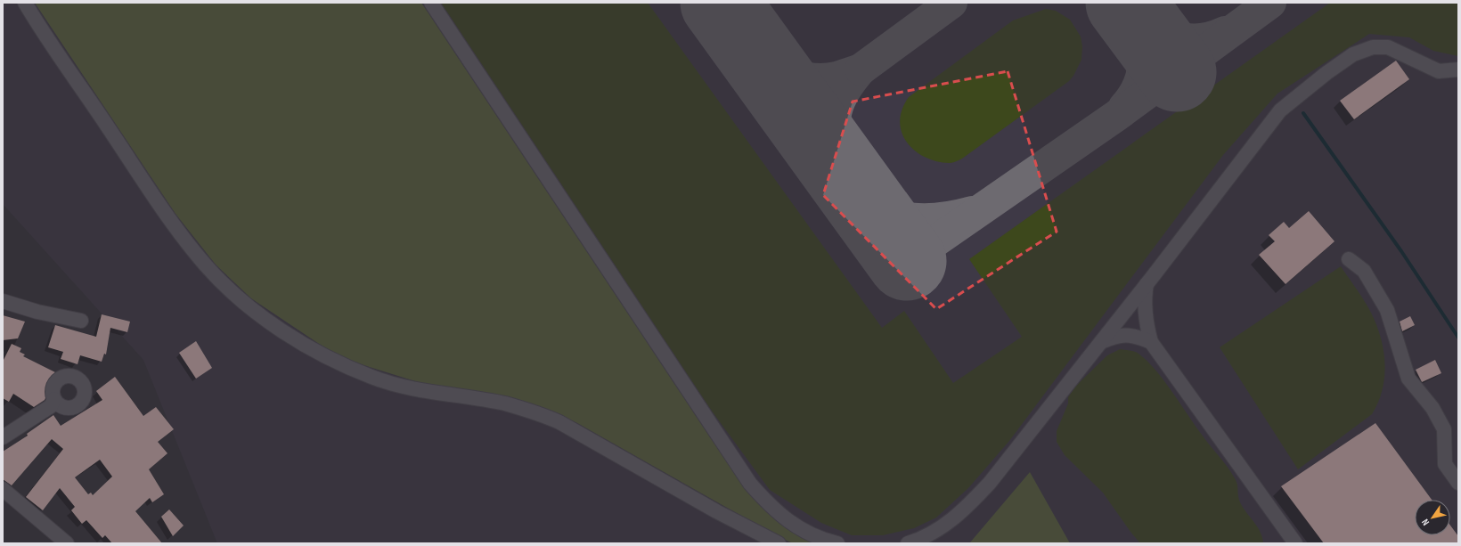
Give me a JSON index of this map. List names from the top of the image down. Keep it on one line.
{"north":"bottom left"}
